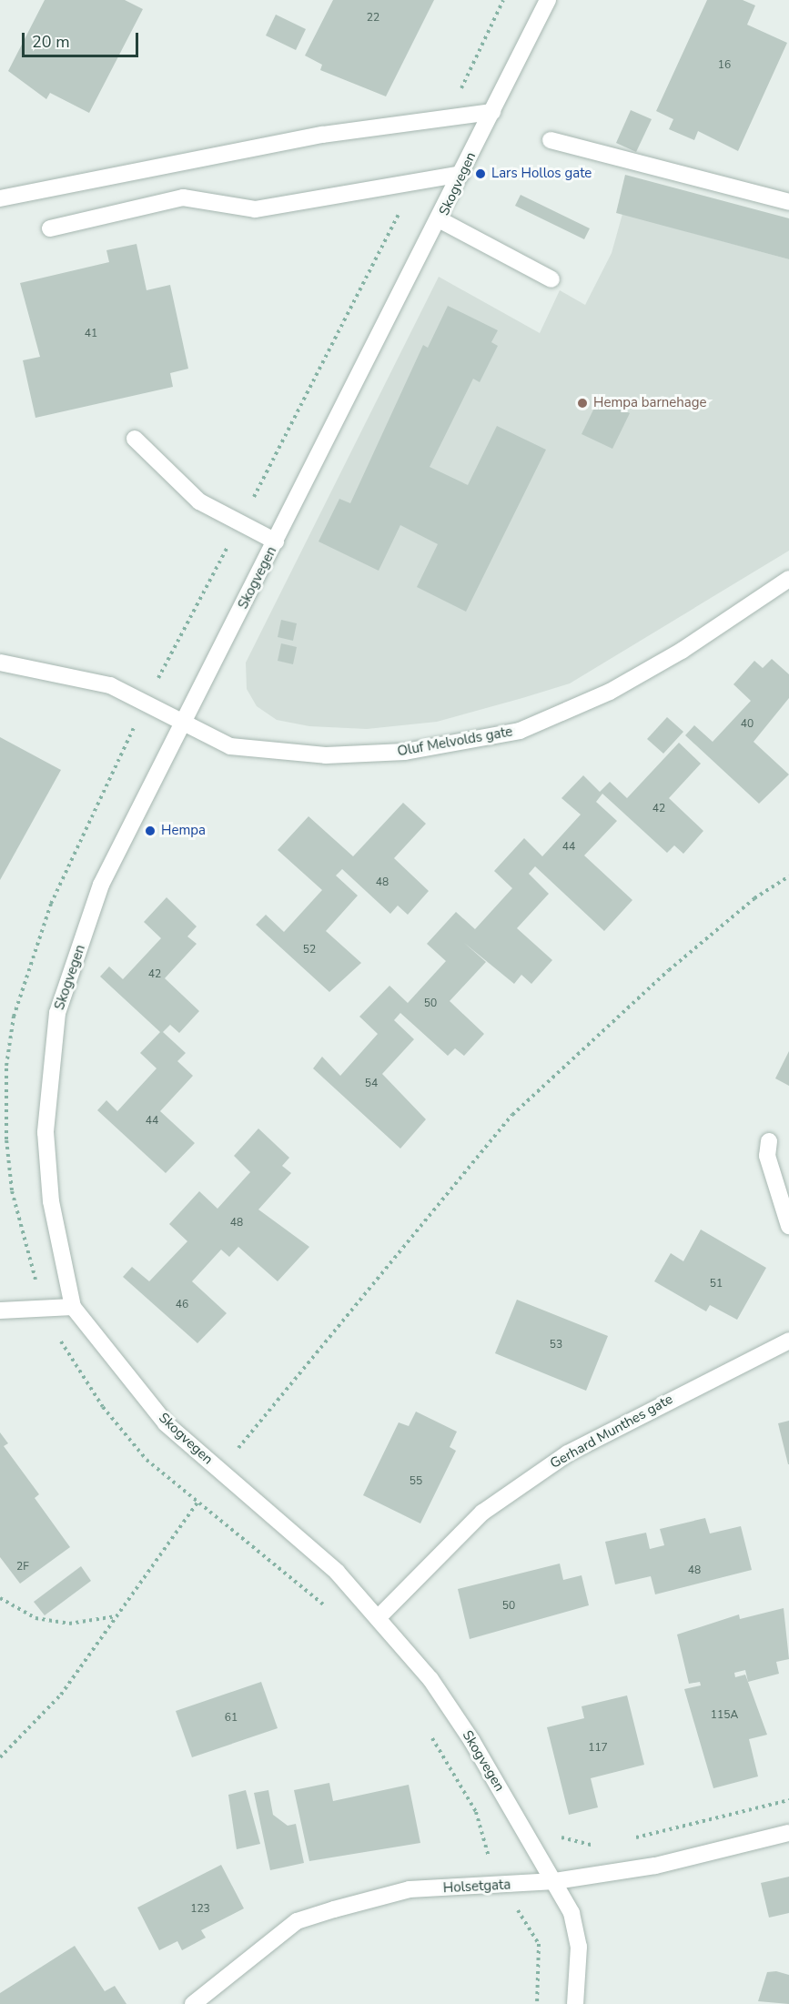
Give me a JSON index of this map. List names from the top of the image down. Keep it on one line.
{"streets":{"street":["Skogvegen","Oluf Melvolds gate","Gerhard Munthes gate","Holsetgata"]},"crossings":[["Skogvegen","Oluf Melvolds gate"],["Skogvegen","Gerhard Munthes gate"],["Skogvegen","Holsetgata"]],"places":["Lars Hollos gate","Hempa barnehage","Hempa"],"house_numbers":["22","16","41","40","42","44","48","52","42","50","54","44","48","51","46","53","55","2F","48","50","115A","61","117","123"],"scale_bar":"20 m"}
